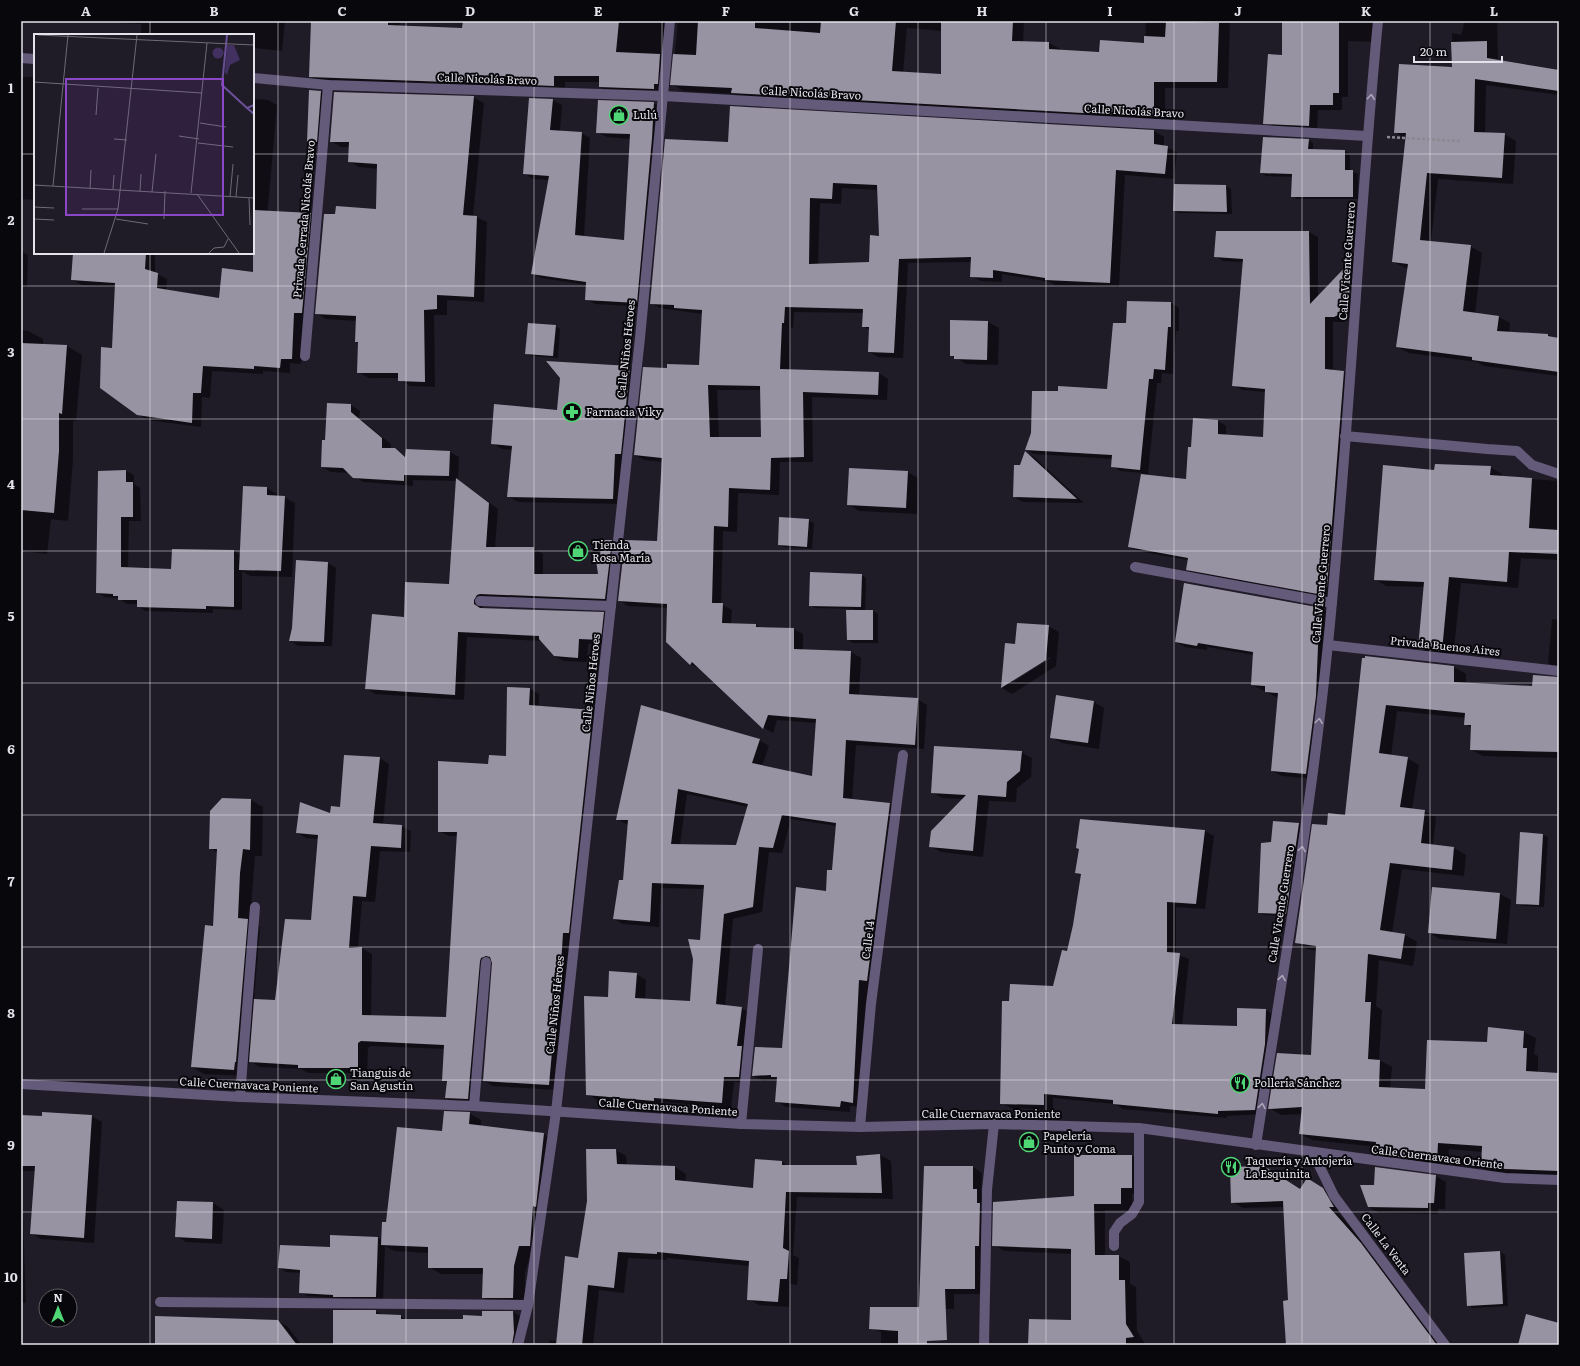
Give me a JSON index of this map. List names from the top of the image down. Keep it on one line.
{"streets":{"street":["Calle Nicolás Bravo","Privada Cerrada Nicolás Bravo","Calle Vicente Guerrero","Calle Niños Héroes","Privada Buenos Aires","Calle 14","Calle Cuernavaca Poniente","Calle Cuernavaca Oriente","Calle La Venta"]},"crossings":[["Calle Nicolás Bravo","Privada Cerrada Nicolás Bravo"],["Calle Nicolás Bravo","Calle Vicente Guerrero"],["Calle Nicolás Bravo","Calle Niños Héroes"],["Calle Vicente Guerrero","Privada Buenos Aires"],["Calle Vicente Guerrero","Calle Cuernavaca Poniente"],["Calle Niños Héroes","Calle Cuernavaca Poniente"],["Calle 14","Calle Cuernavaca Poniente"],["Calle Cuernavaca Poniente","Calle Cuernavaca Oriente"],["Calle Cuernavaca Poniente","Calle La Venta"],["Calle Cuernavaca Oriente","Calle La Venta"]],"one_way":["Calle Vicente Guerrero"],"places":{"shop":["Lulú","Tienda Rosa María","Tianguis de San Agustín","Papelería Punto y Coma"],"pharmacy":["Farmacia Viky"],"restaurant":["Pollería Sánchez","Taquería y Antojería La Esquinita"]},"scale_bar":"20 m","north":"top","grid":{"columns":["A","B","C","D","E","F","G","H","I","J","K","L"],"rows":["1","2","3","4","5","6","7","8","9","10"]}}
